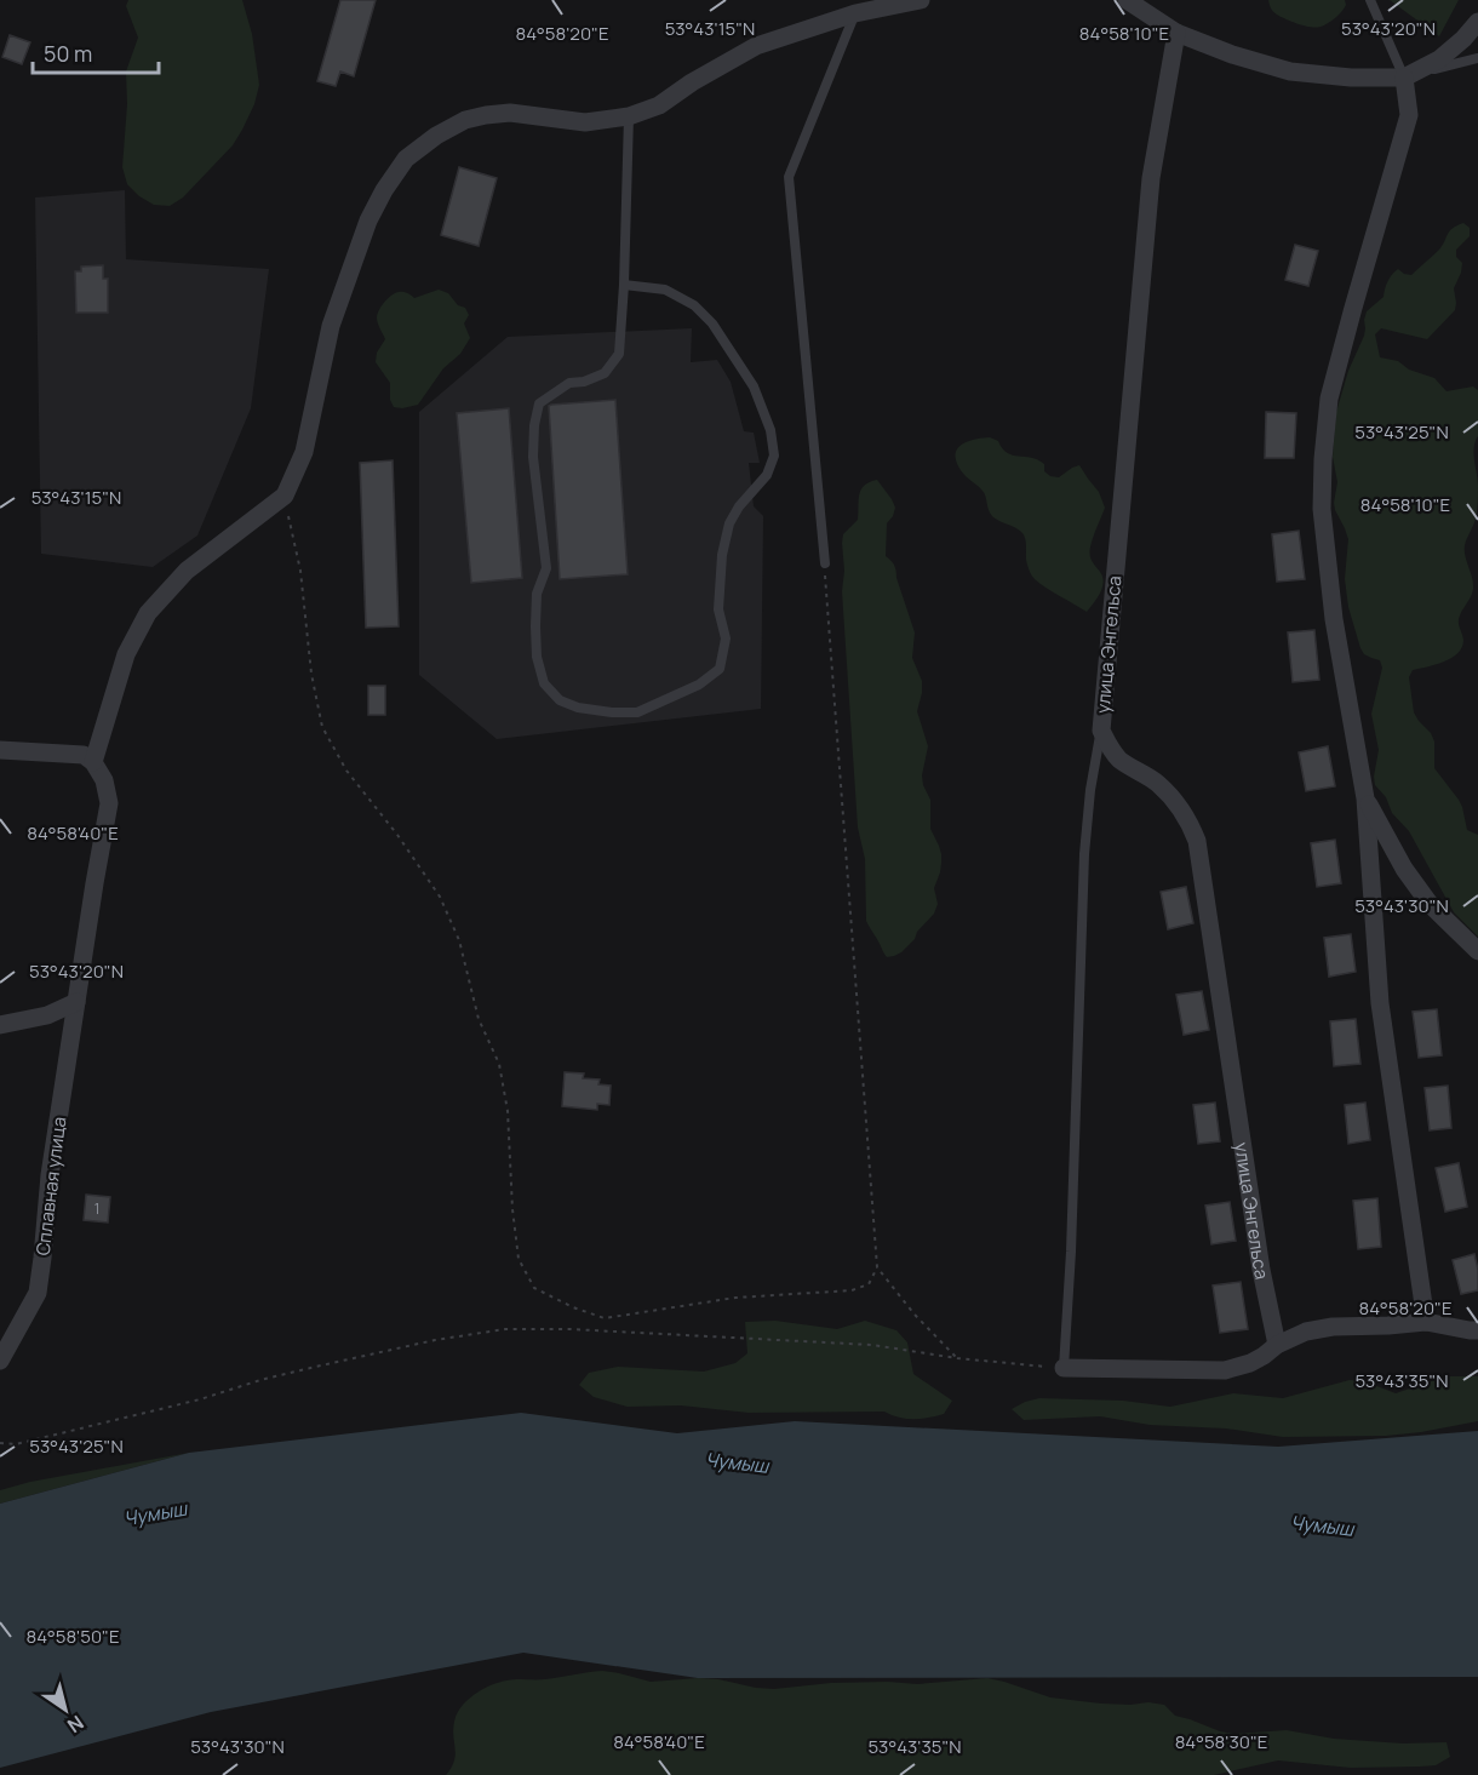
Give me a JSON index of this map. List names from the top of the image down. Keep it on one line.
{"streets":{"street":["улица Энгельса","Сплавная улица"]},"water":["Чумыш"],"house_numbers":["1"],"scale_bar":"50 m","north":"bottom right","coordinates":["53°43'15\"N","53°43'20\"N","84°58'20\"E","84°58'10\"E","53°43'25\"N","84°58'40\"E","53°43'30\"N","53°43'35\"N","84°58'50\"E","84°58'30\"E"]}
